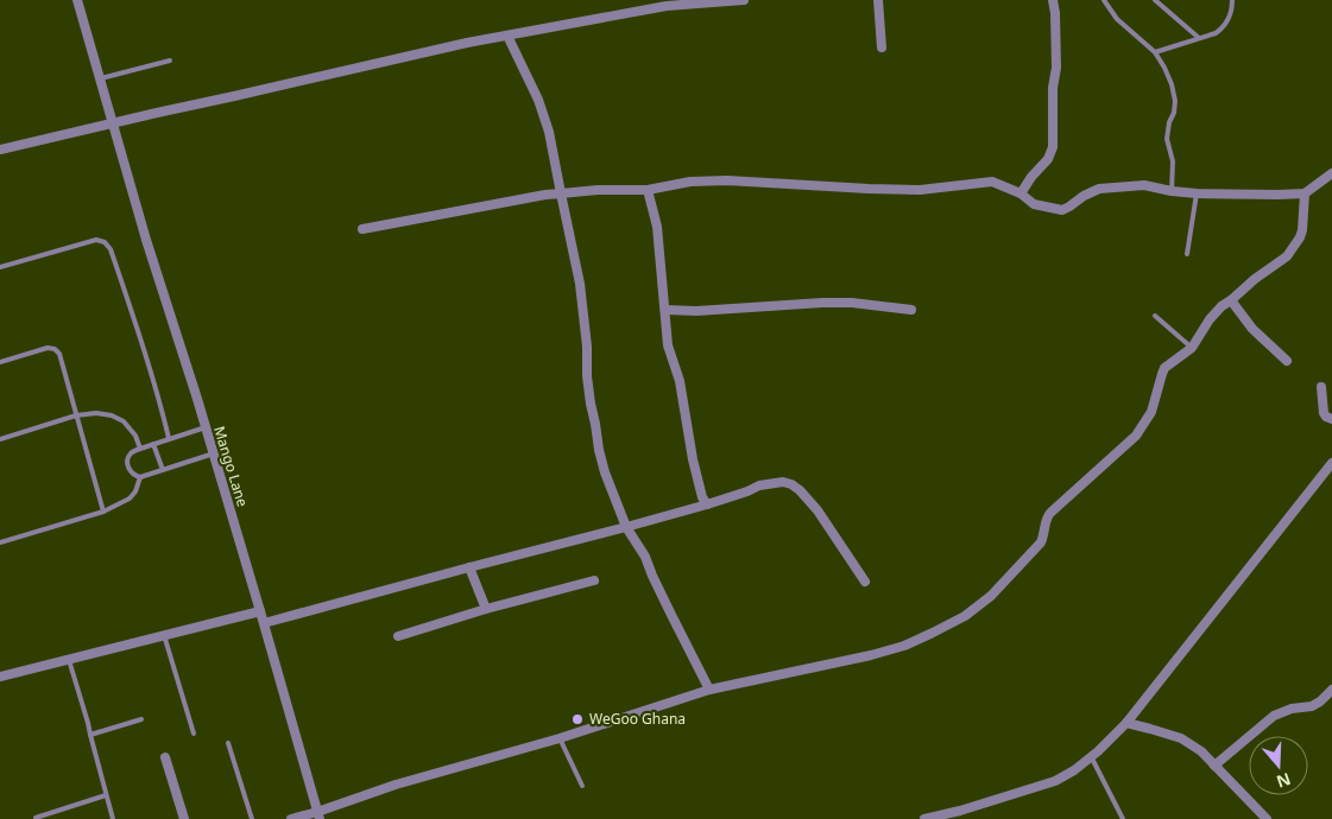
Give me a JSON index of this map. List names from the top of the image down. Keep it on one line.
{"streets":{"street":["Mango Lane"]},"places":["WeGoo Ghana"],"north":"bottom"}
